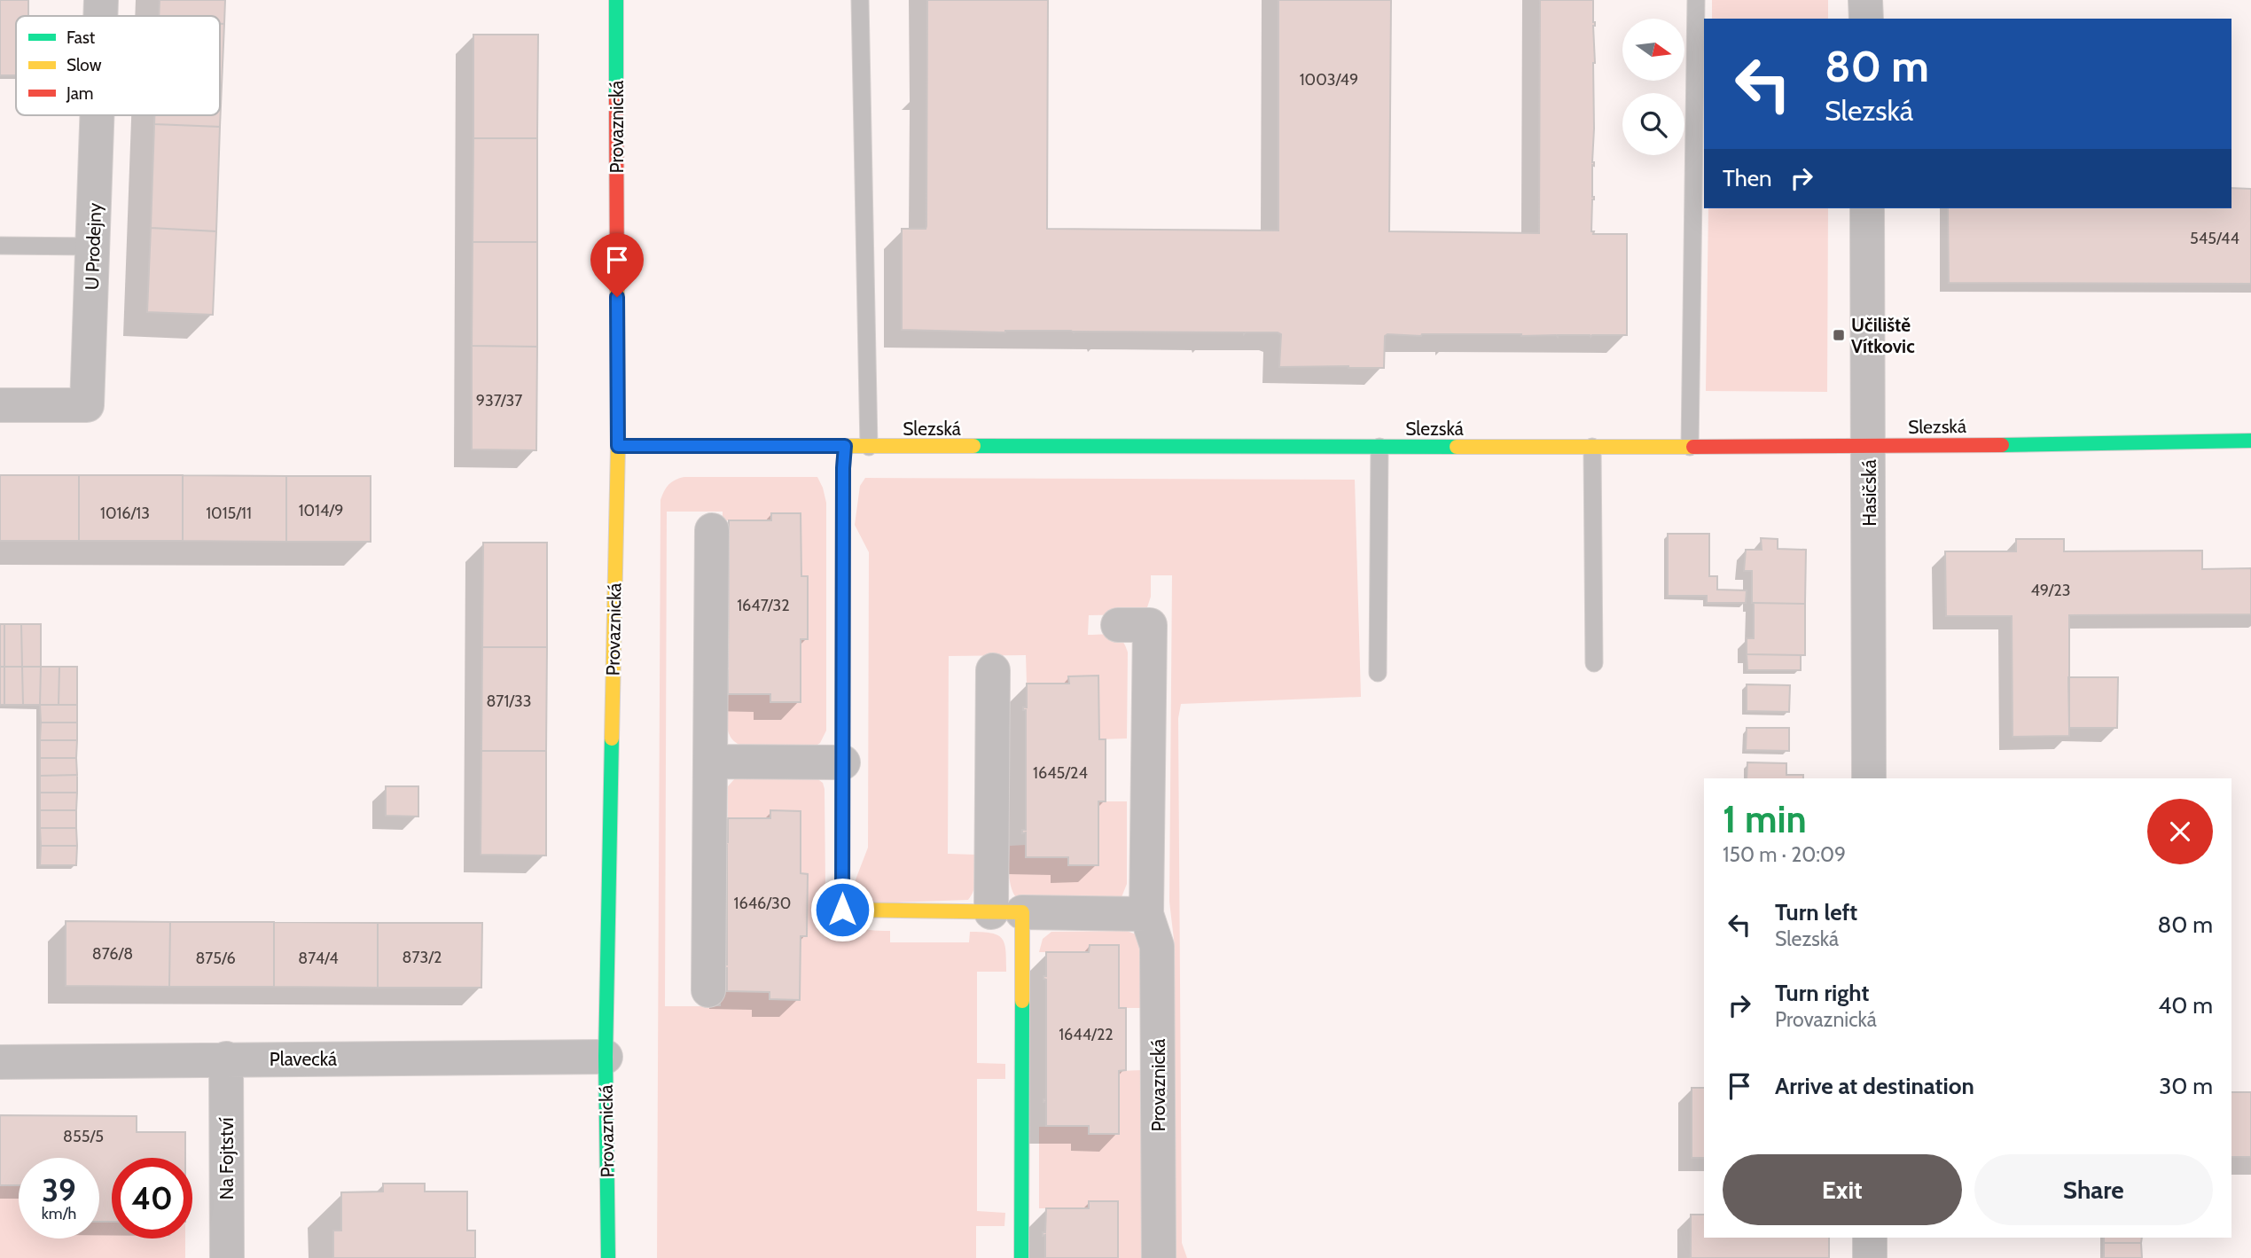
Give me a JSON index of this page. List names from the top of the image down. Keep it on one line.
{"streets":{"street":["Provaznická","U Prodejny","Slezská","Hasičská","Plavecká","Na Fojtství"]},"crossings":[["Provaznická","Slezská"],["Provaznická","Plavecká"],["Slezská","Hasičská"],["Plavecká","Na Fojtství"]],"places":{"transit":["Učiliště Vítkovic"]},"house_numbers":["1003/49","545/44","937/37","1014/9","1016/13","1015/11","49/23","1647/32","871/33","1645/24","1646/30","876/8","873/2","875/6","874/4","1644/22","855/5"],"legend":["Fast","Slow","Jam"],"north":"right","page":{"turn":["80 m","Slezská"],"then":"Then","heading":["1 min","150 m · 20:09"],"list":[{"name":"Turn left","note":"Slezská","value":"80 m"},{"name":"Turn right","note":"Provaznická","value":"40 m"},{"name":"Arrive at destination","value":"30 m"}],"buttons":["Exit","Share"],"speed":"39 km/h","limit":"40"}}
